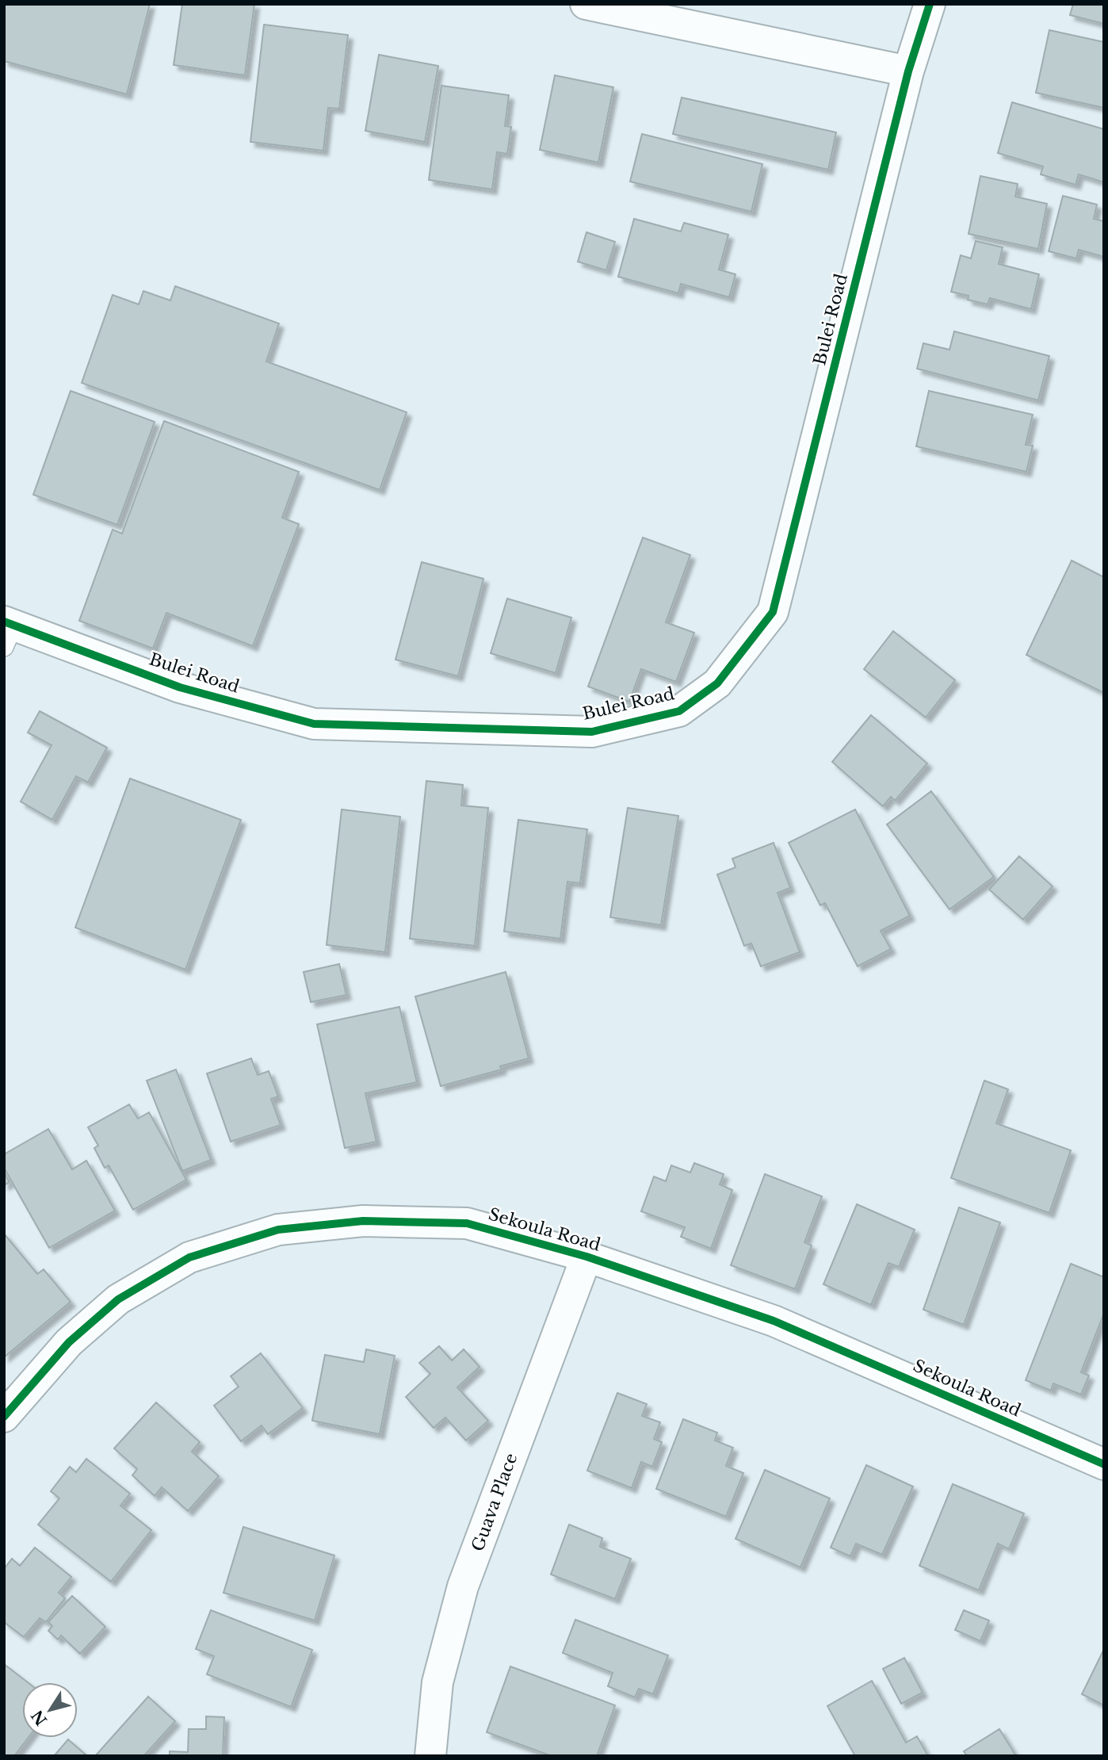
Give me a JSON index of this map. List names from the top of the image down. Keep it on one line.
{"streets":{"street":["Bulei Road","Sekoula Road","Guava Place"]},"crossings":[["Sekoula Road","Guava Place"]],"north":"bottom left"}
